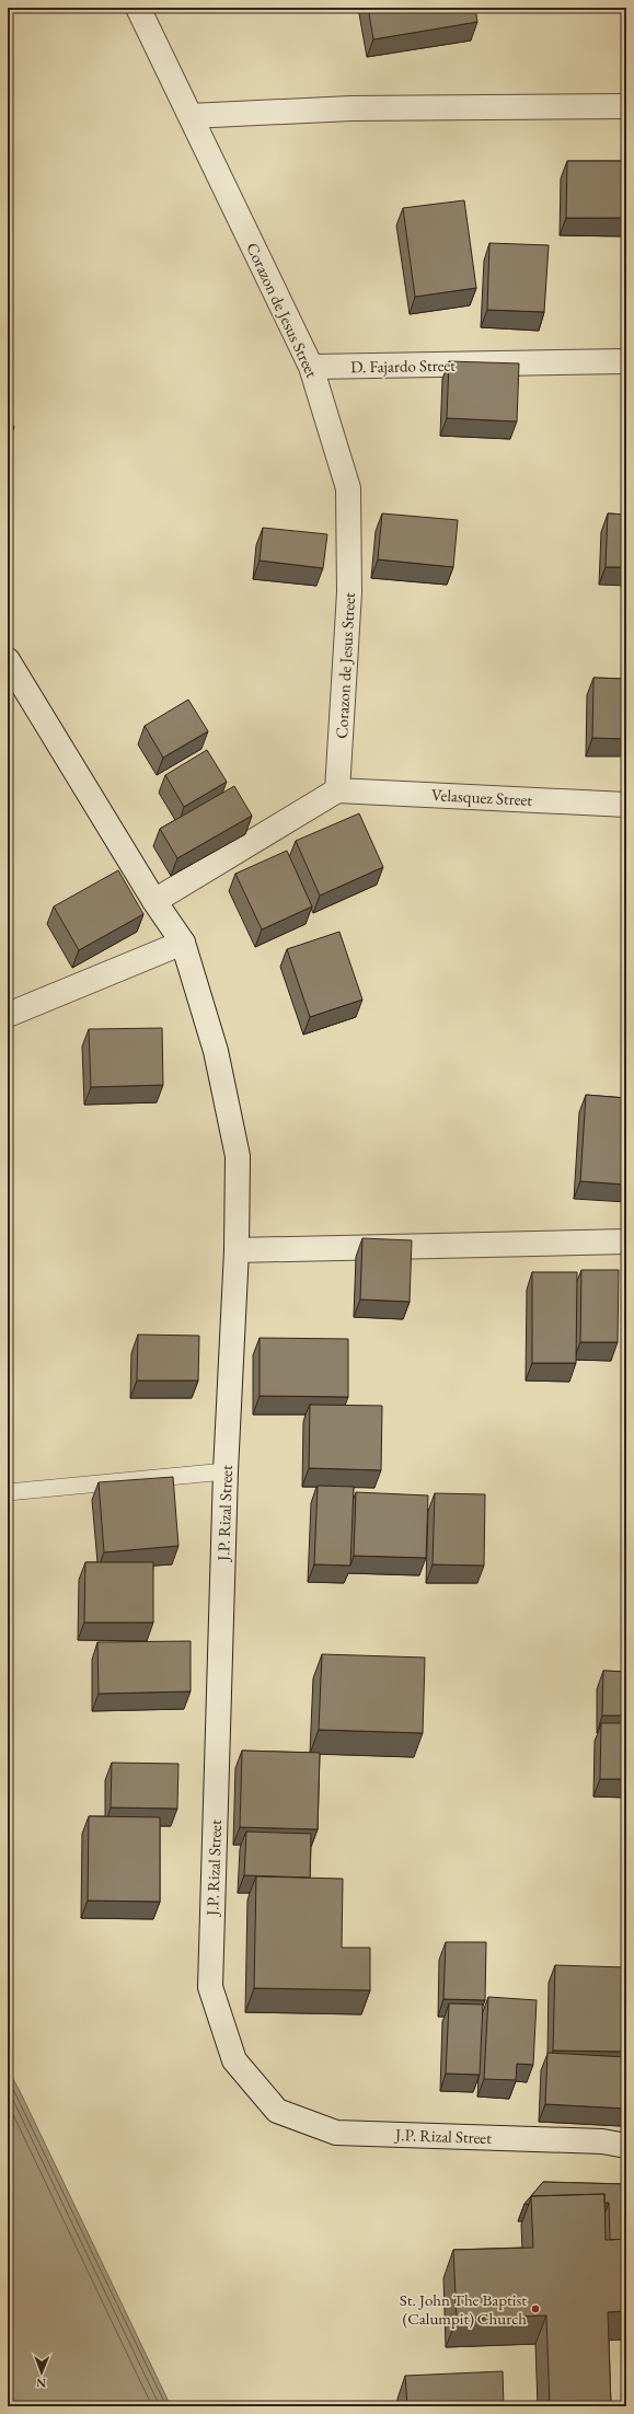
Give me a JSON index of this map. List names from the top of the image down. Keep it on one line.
{"streets":{"street":["Corazon de Jesus Street","D. Fajardo Street","Velasquez Street","J.P. Rizal Street"]},"crossings":[["Corazon de Jesus Street","D. Fajardo Street"],["Corazon de Jesus Street","Velasquez Street"]],"places":["St. John The Baptist (Calumpit) Church"],"north":"bottom"}
